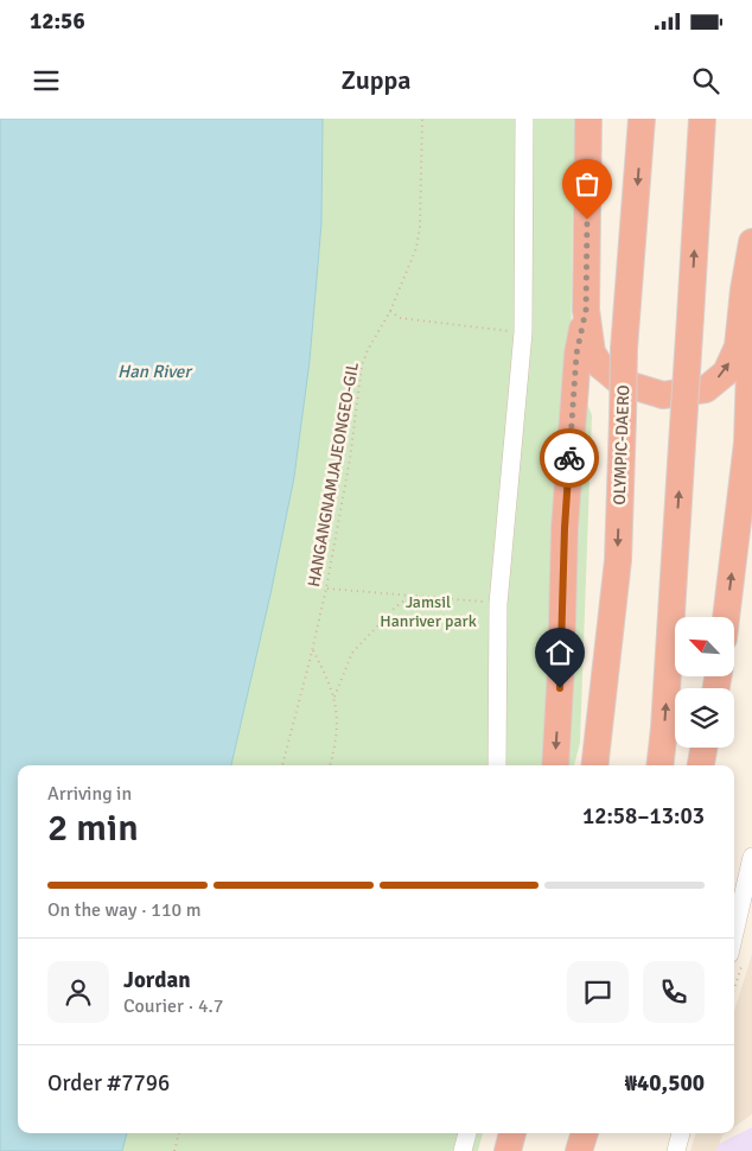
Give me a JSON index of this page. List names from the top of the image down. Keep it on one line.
{"streets":{"highway":["OLYMPIC-DAERO"],"path":["HANGANGNAMJAJEONGEO-GIL"]},"water":["Han River"],"parks":["Jamsil Hanriver park"],"north":"top left","page":{"status":"12:56","header":"Zuppa","heading":["2 min","Arriving in","12:58–13:03"],"panel":["Jordan","Courier · 4.7","Order #7796","₩40,500"],"bar":"On the way · 110 m"}}
